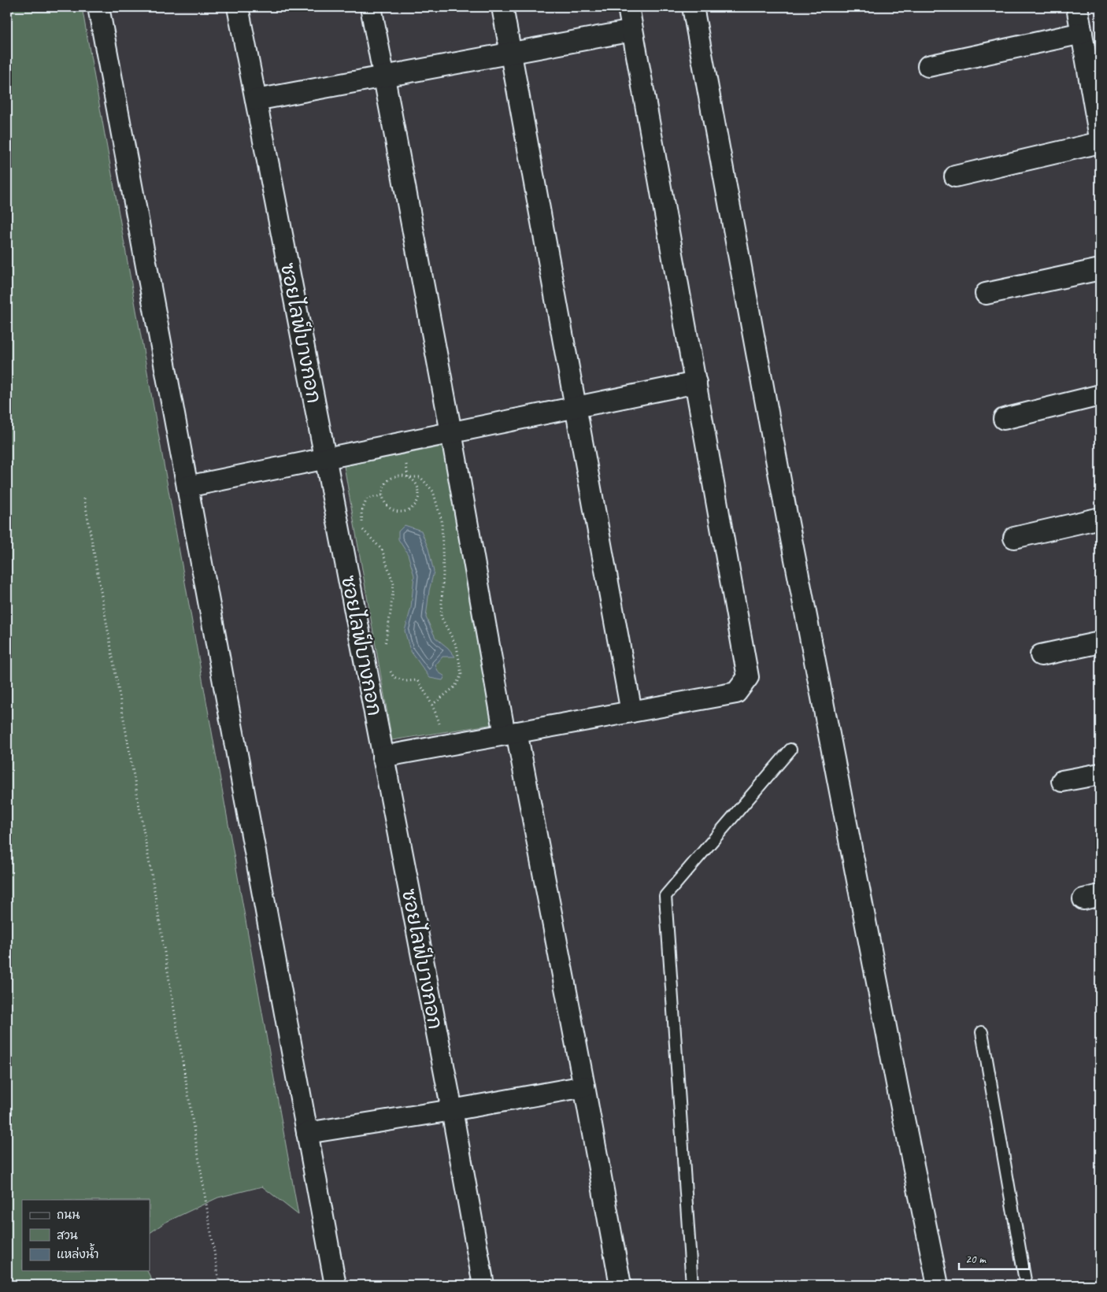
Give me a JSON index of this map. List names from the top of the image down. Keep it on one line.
{"streets":{"street":["ซอยไลฟ์บางกอก"]},"legend":["ถนน","สวน","แหล่งน้ำ"],"scale_bar":"20 m"}
